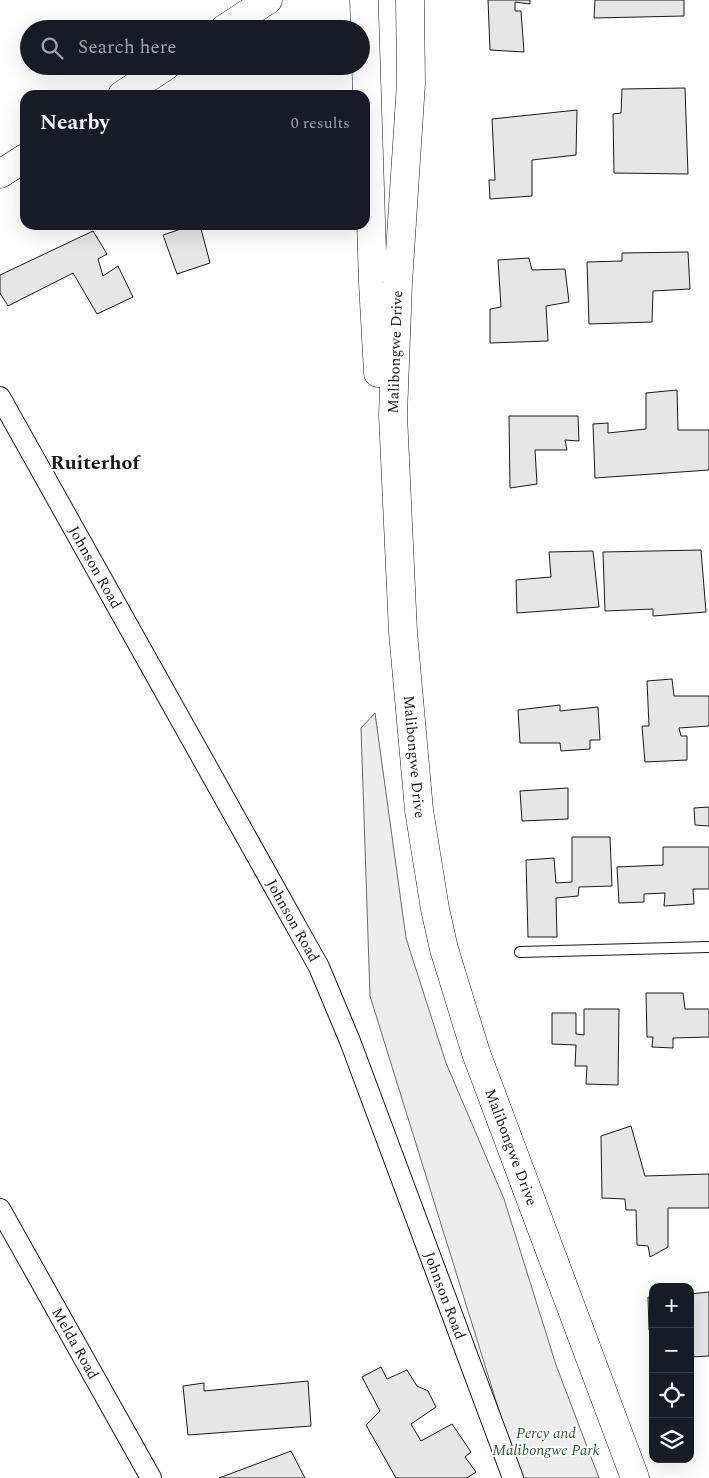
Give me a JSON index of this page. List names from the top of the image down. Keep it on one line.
{"streets":{"main road":["Malibongwe Drive"],"street":["Johnson Road","Melda Road"]},"districts":["Ruiterhof"],"parks":["Percy and Malibongwe Park"],"page":{"search":"Search here","heading":["Nearby","0 results"],"map_buttons":["+","−"]}}
